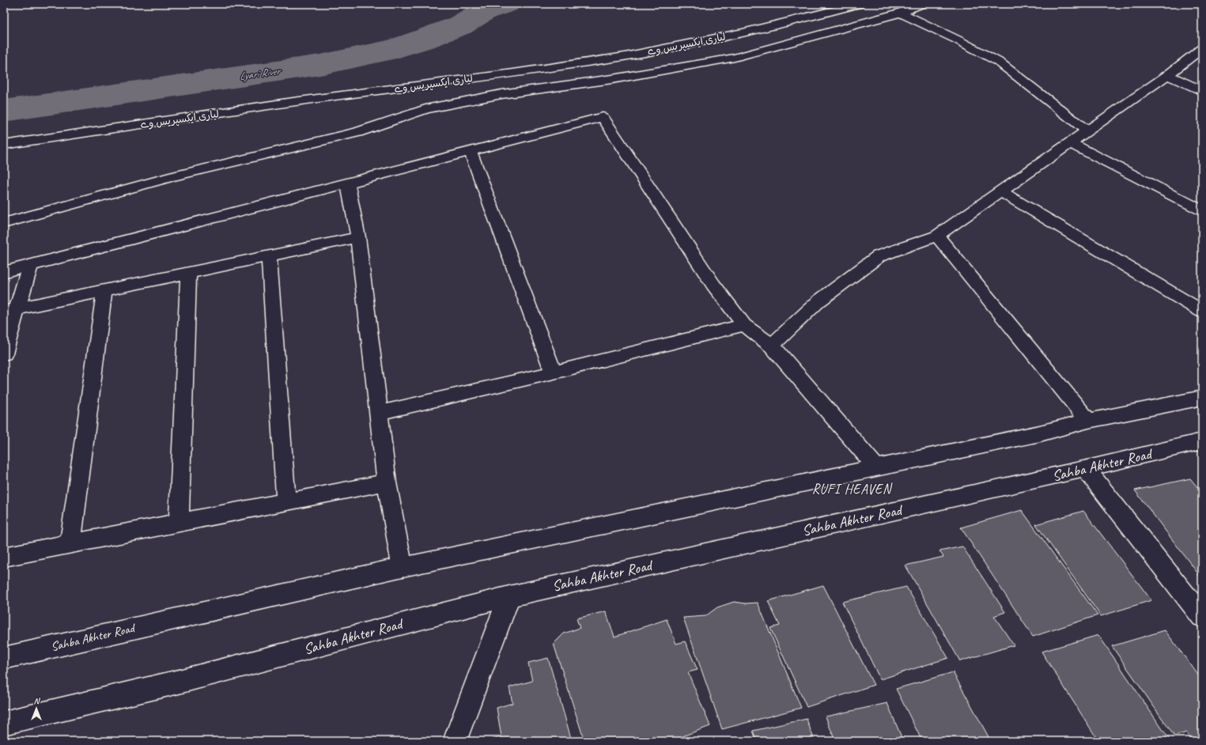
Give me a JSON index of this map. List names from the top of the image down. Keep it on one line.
{"streets":{"main road":["لیاری ایکسپریس وے","Sahba Akhter Road"]},"districts":["RUFI HEAVEN"],"water":["Lyari River"],"north":"top"}
